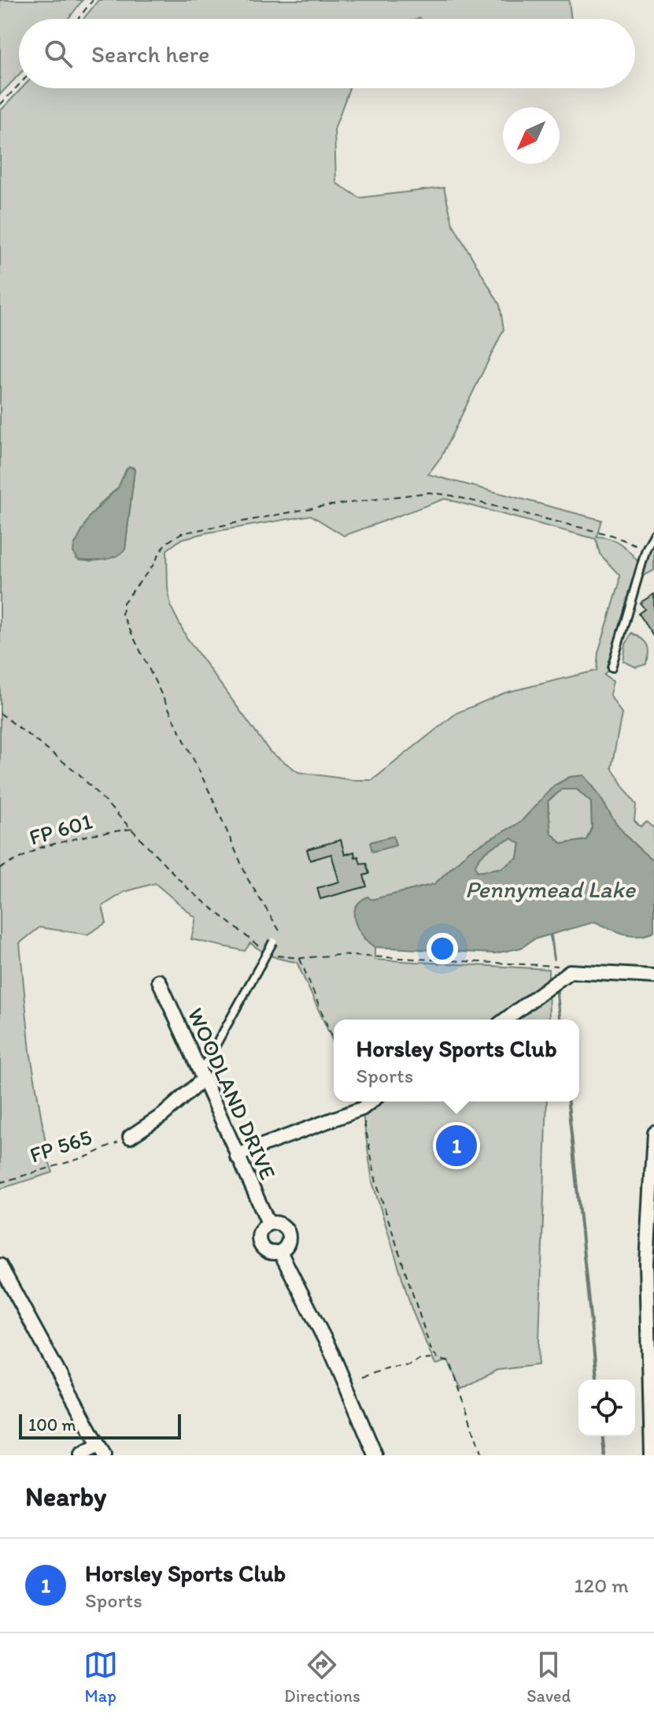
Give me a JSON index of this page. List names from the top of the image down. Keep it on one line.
{"streets":{"street":["WOODLAND DRIVE"],"path":["FP 601","FP 565"]},"water":["Pennymead Lake"],"scale_bar":"100 m","north":"bottom left","page":{"search":"Search here","popup":["Horsley Sports Club","Sports"],"pins":"1","scale":"100 m","heading":"Nearby","list":[{"mark":"1","name":"Horsley Sports Club","note":"Sports","value":"120 m"}],"nav":["Map","Directions","Saved"]}}
